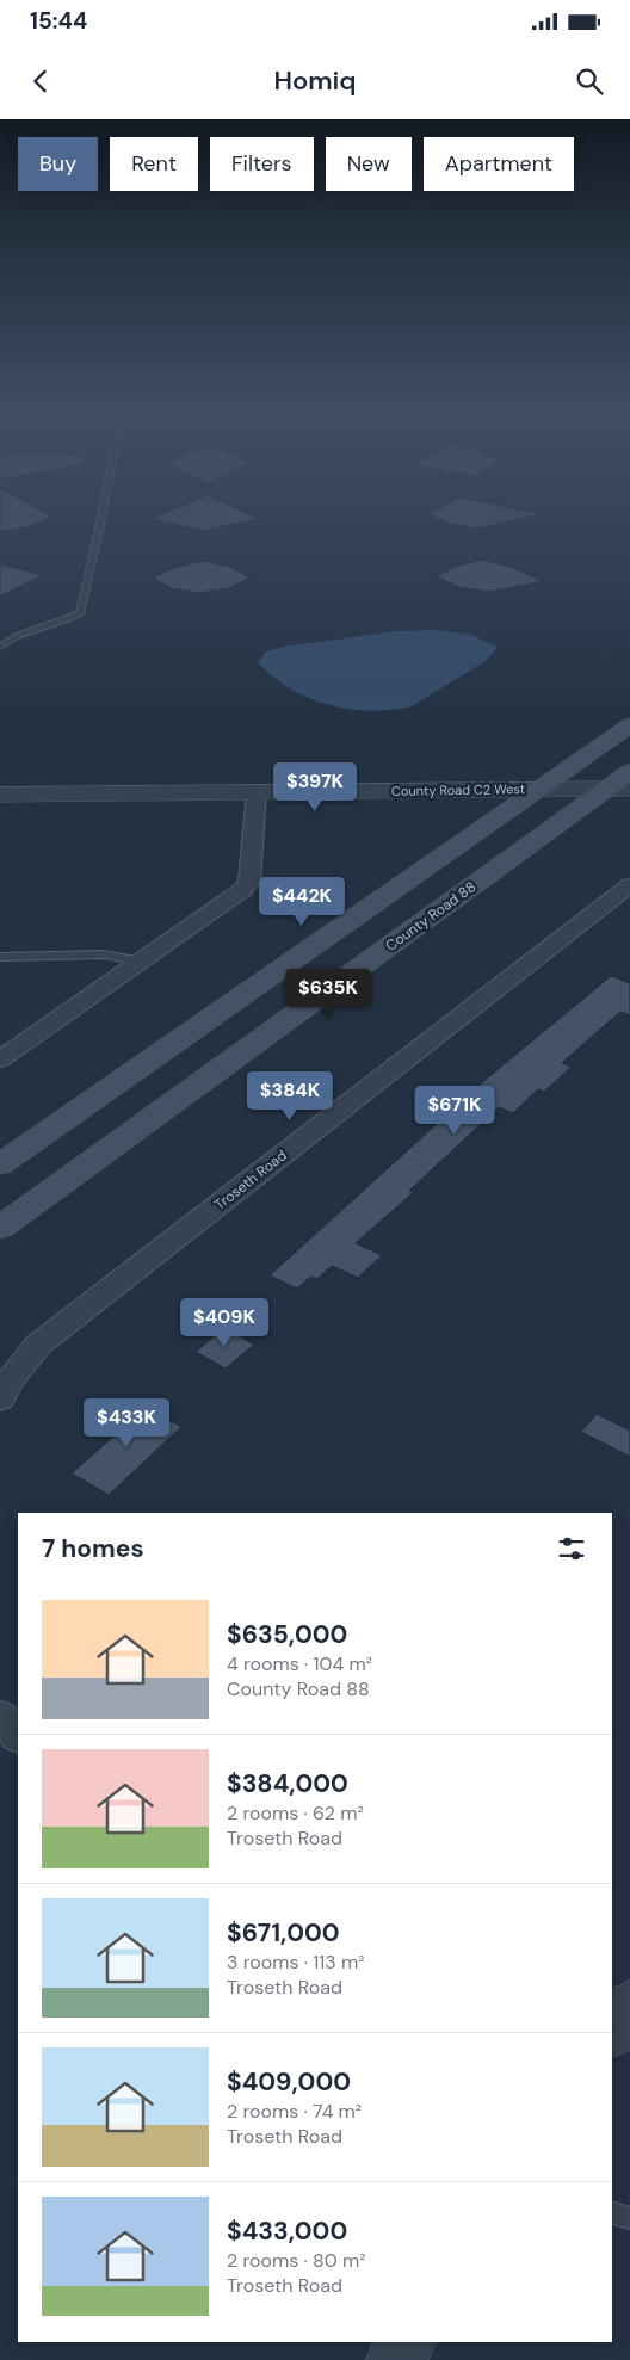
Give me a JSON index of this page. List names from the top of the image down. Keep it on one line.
{"streets":{"main road":["County Road 88"],"street":["County Road C2 West","Troseth Road"]},"crossings":[["County Road C2 West","County Road 88"]],"page":{"status":"15:44","header":"Homiq","chip":["Buy","Rent","Filters","New","Apartment"],"price":["$397K","$442K","$635K","$384K","$671K","$409K","$433K"],"heading":"7 homes","list":[{"name":"$635,000","note":"4 rooms · 104 m² · County Road 88"},{"name":"$384,000","note":"2 rooms · 62 m² · Troseth Road"},{"name":"$671,000","note":"3 rooms · 113 m² · Troseth Road"},{"name":"$409,000","note":"2 rooms · 74 m² · Troseth Road"},{"name":"$433,000","note":"2 rooms · 80 m² · Troseth Road"}]}}
